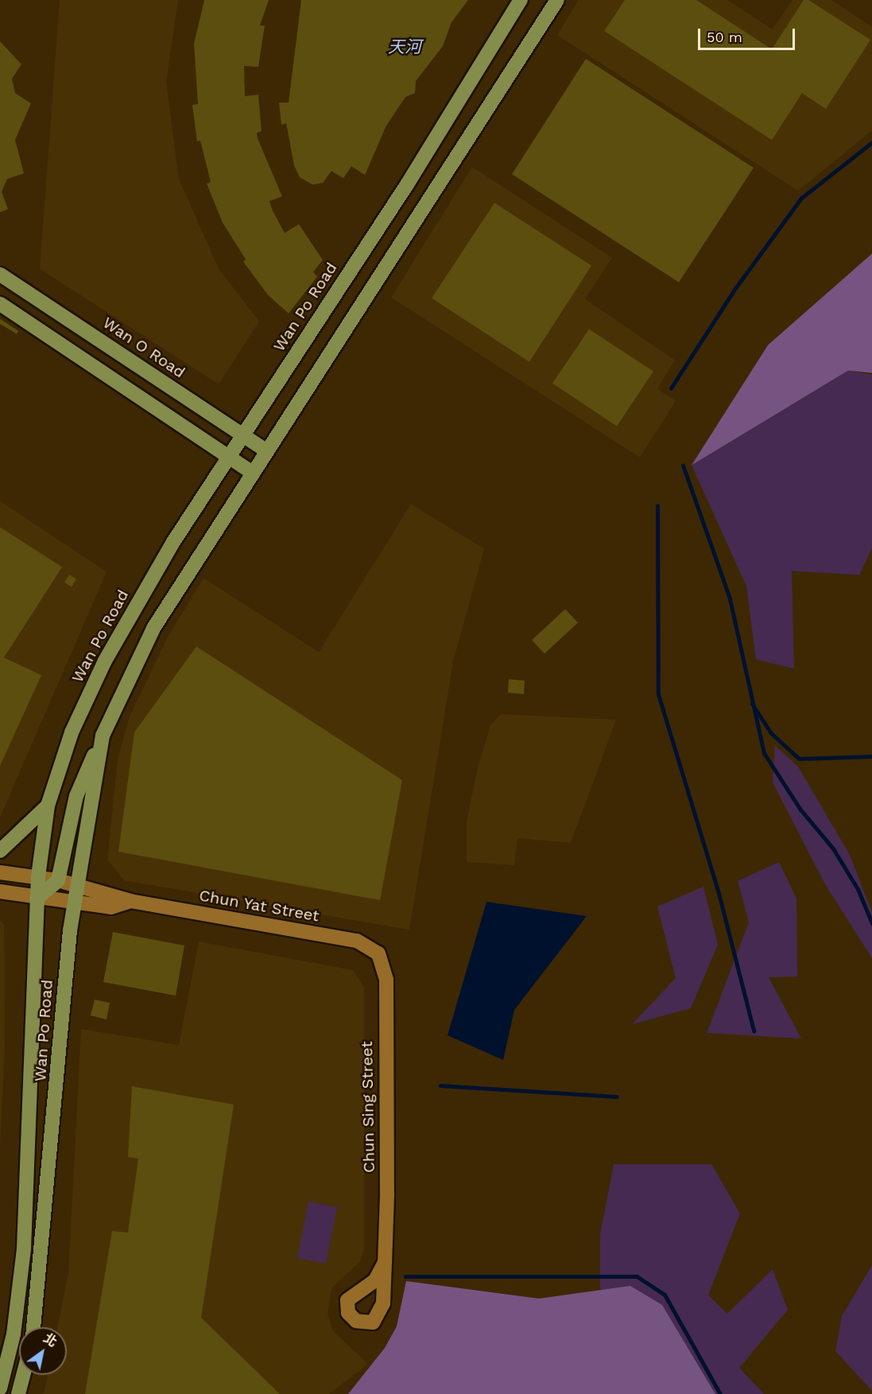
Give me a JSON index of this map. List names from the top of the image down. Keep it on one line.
{"streets":{"main road":["Wan Po Road","Wan O Road"],"street":["Chun Yat Street","Chun Sing Street"]},"crossings":[["Wan Po Road","Wan O Road"],["Wan Po Road","Chun Yat Street"],["Chun Yat Street","Chun Sing Street"]],"water":["天河"],"scale_bar":"50 m","north":"top right"}
